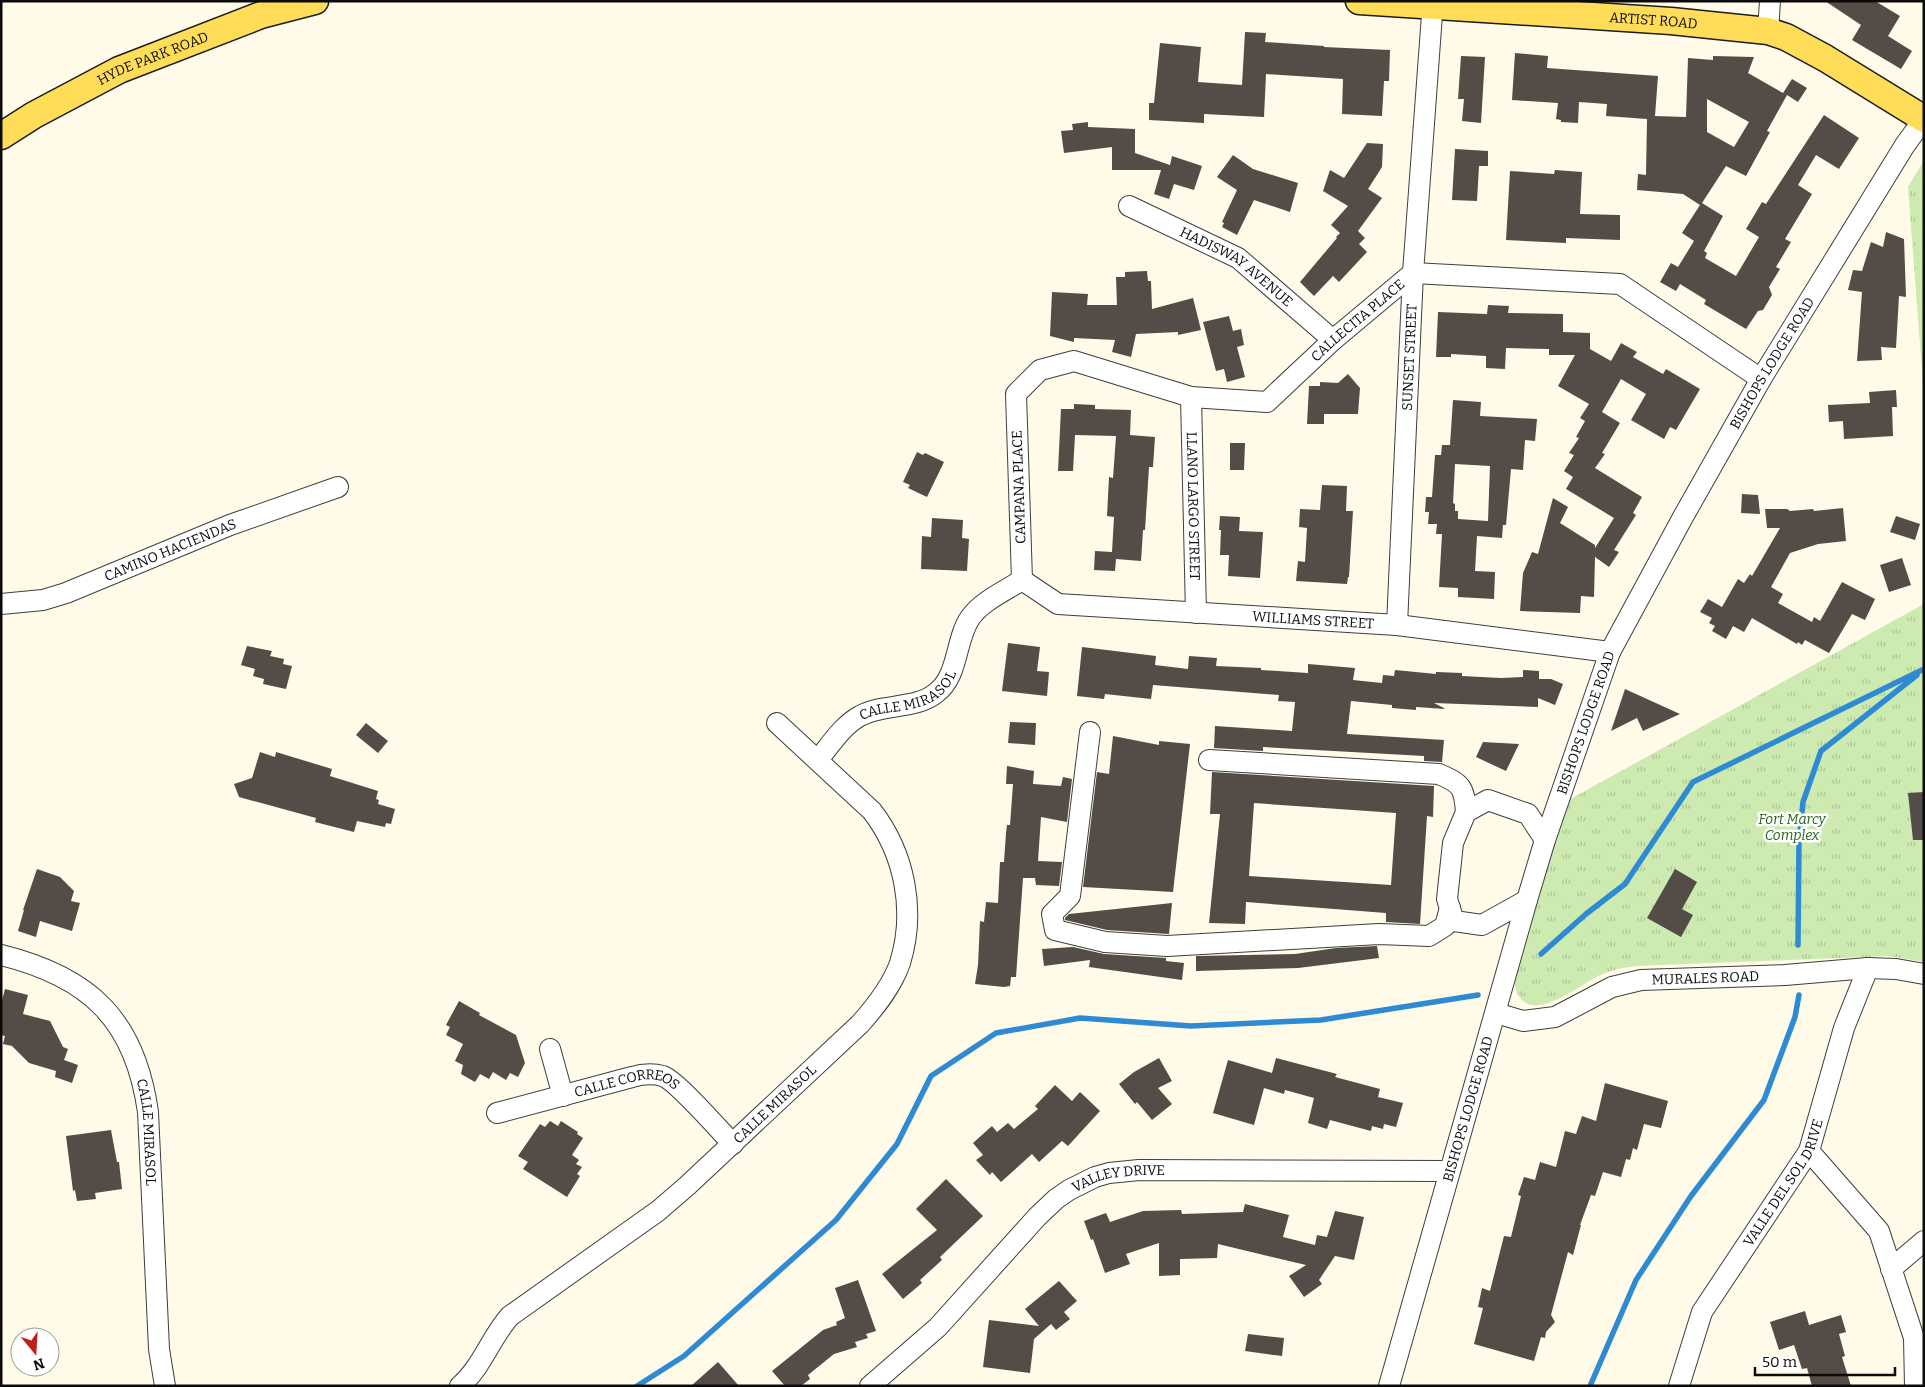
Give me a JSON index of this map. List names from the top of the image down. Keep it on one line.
{"streets":{"main road":["ARTIST ROAD","HYDE PARK ROAD"],"street":["HADISWAY AVENUE","CALLECITA PLACE","SUNSET STREET","BISHOPS LODGE ROAD","CAMPANA PLACE","LLANO LARGO STREET","CAMINO HACIENDAS","WILLIAMS STREET","CALLE MIRASOL","MURALES ROAD","CALLE CORREOS","VALLEY DRIVE","VALLE DEL SOL DRIVE"]},"crossings":[["ARTIST ROAD","SUNSET STREET"],["ARTIST ROAD","BISHOPS LODGE ROAD"],["HADISWAY AVENUE","CALLECITA PLACE"],["CALLECITA PLACE","SUNSET STREET"],["CALLECITA PLACE","BISHOPS LODGE ROAD"],["CALLECITA PLACE","CAMPANA PLACE"],["CALLECITA PLACE","LLANO LARGO STREET"],["SUNSET STREET","WILLIAMS STREET"],["BISHOPS LODGE ROAD","WILLIAMS STREET"],["BISHOPS LODGE ROAD","MURALES ROAD"],["BISHOPS LODGE ROAD","VALLEY DRIVE"],["CAMPANA PLACE","WILLIAMS STREET"],["CAMPANA PLACE","CALLE MIRASOL"],["LLANO LARGO STREET","WILLIAMS STREET"],["WILLIAMS STREET","CALLE MIRASOL"],["CALLE MIRASOL","CALLE CORREOS"],["MURALES ROAD","VALLE DEL SOL DRIVE"]],"parks":["Fort Marcy Complex"],"scale_bar":"50 m","north":"bottom"}
